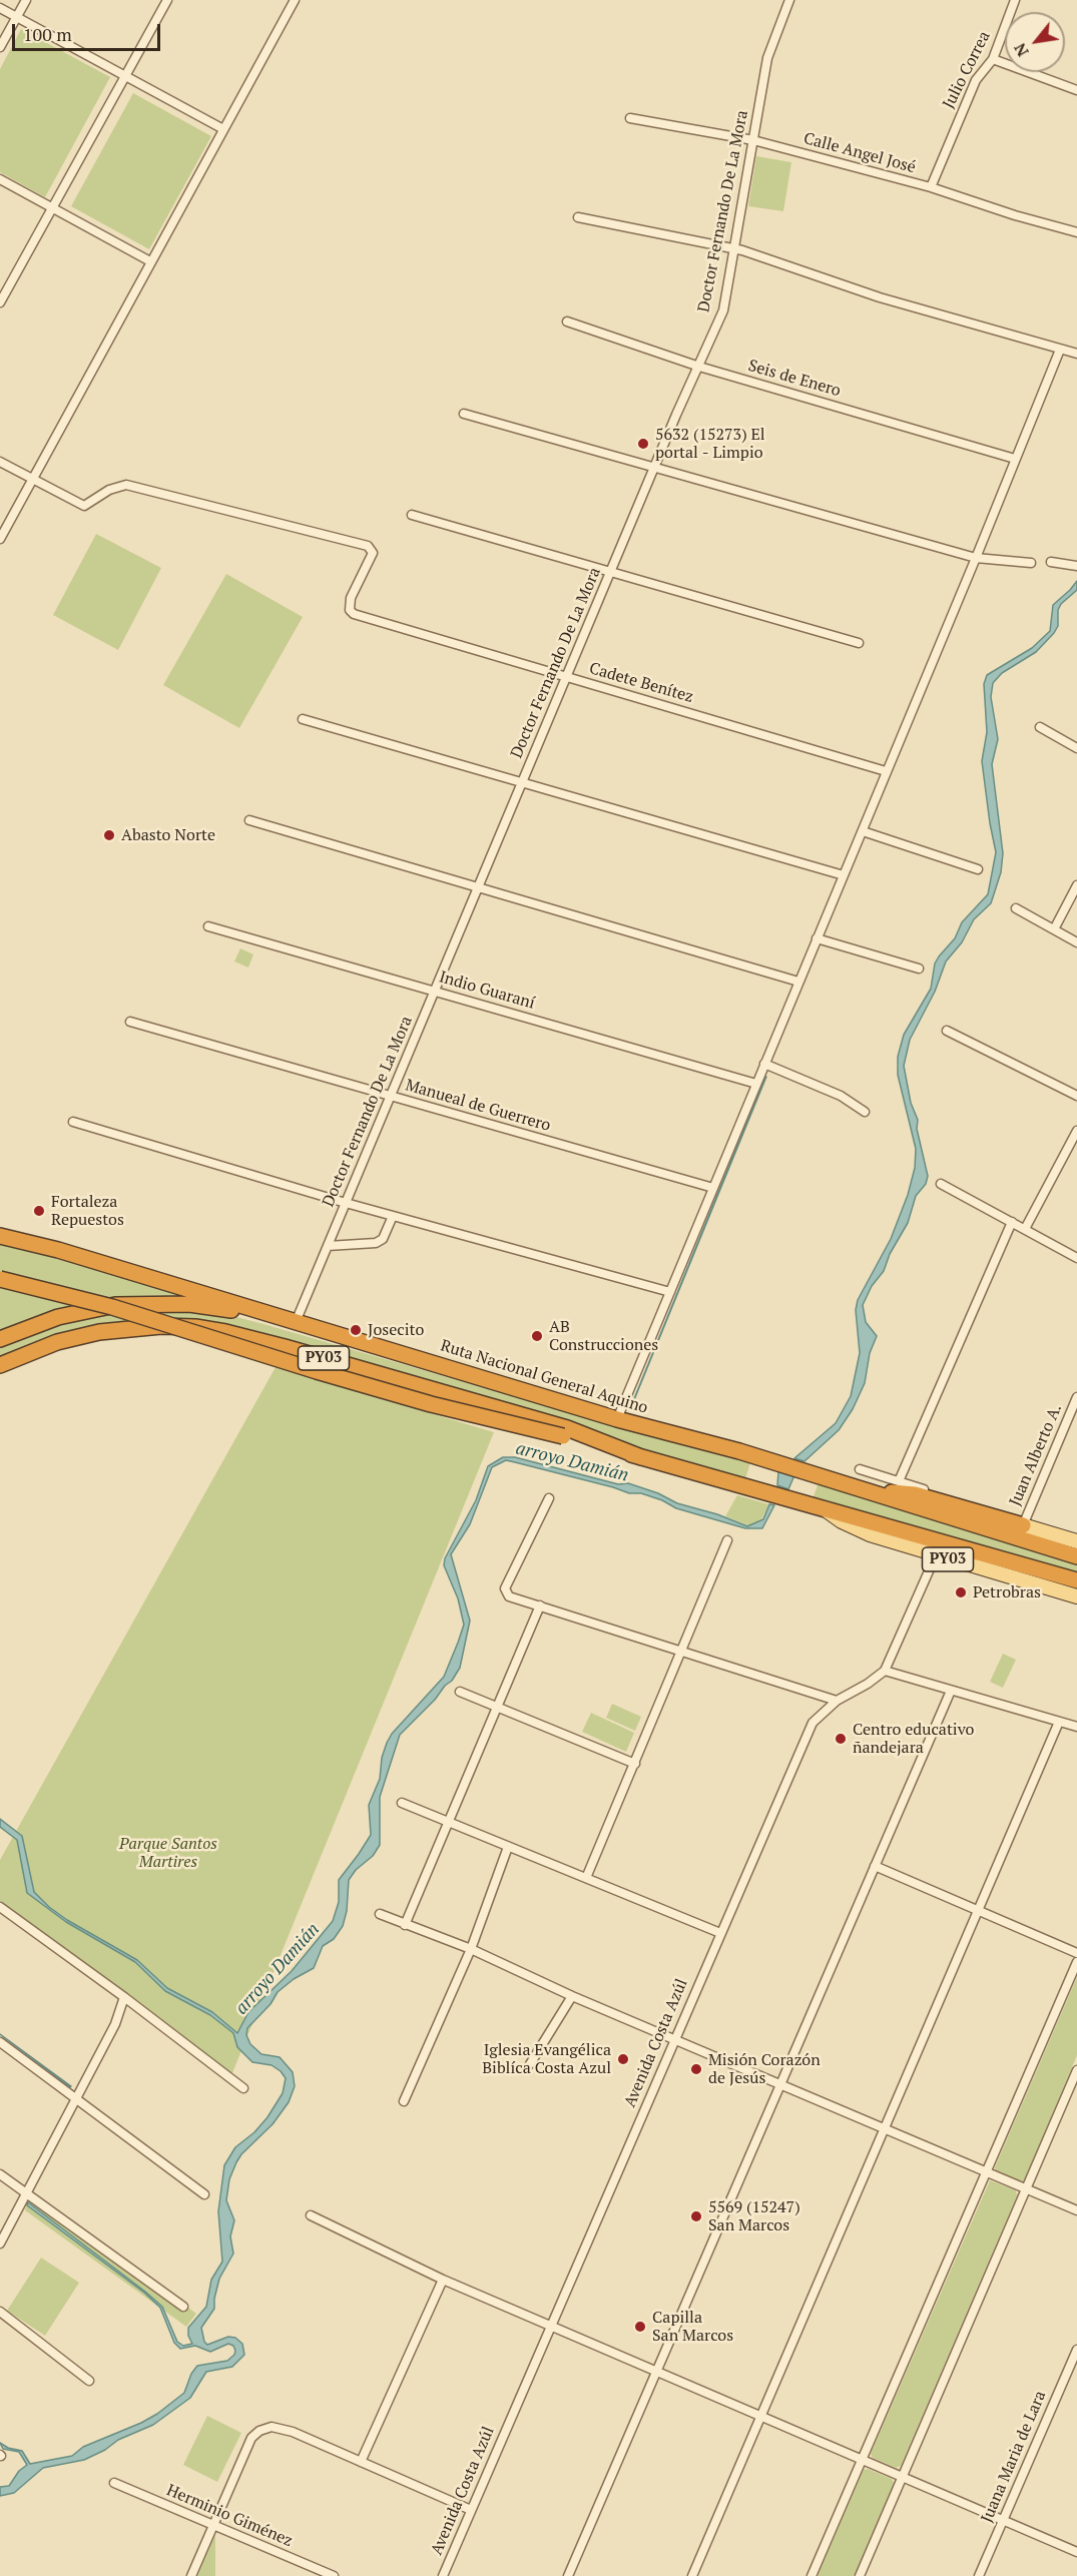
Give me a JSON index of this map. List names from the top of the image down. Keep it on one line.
{"streets":{"highway":["PY03","Ruta Nacional General Aquino"],"street":["Julio Correa","Calle Angel José","Doctor Fernando De La Mora","Seis de Enero","Cadete Benítez","Indio Guaraní","Manueal de Guerrero","Juan Alberto A.","Avenida Costa Azúl","Juana Maria de Lara","Herminio Giménez"]},"crossings":[["Julio Correa","Calle Angel José"],["Calle Angel José","Doctor Fernando De La Mora"],["Doctor Fernando De La Mora","Seis de Enero"],["Doctor Fernando De La Mora","Cadete Benítez"],["Doctor Fernando De La Mora","Indio Guaraní"],["Doctor Fernando De La Mora","Manueal de Guerrero"],["Doctor Fernando De La Mora","PY03"],["Doctor Fernando De La Mora","Ruta Nacional General Aquino"],["PY03","Ruta Nacional General Aquino"],["PY03","Juan Alberto A."]],"water":["arroyo Damián"],"parks":["Parque Santos Martires"],"places":["5632 (15273) El portal - Limpio","Abasto Norte","Fortaleza Repuestos","Josecito","AB Construcciones","Petrobras","Centro educativo ñandejara","Iglesia Evangélica Biblíca Costa Azul","Misión Corazón de Jesús","5569 (15247) San Marcos","Capilla San Marcos"],"scale_bar":"100 m","north":"bottom left"}
